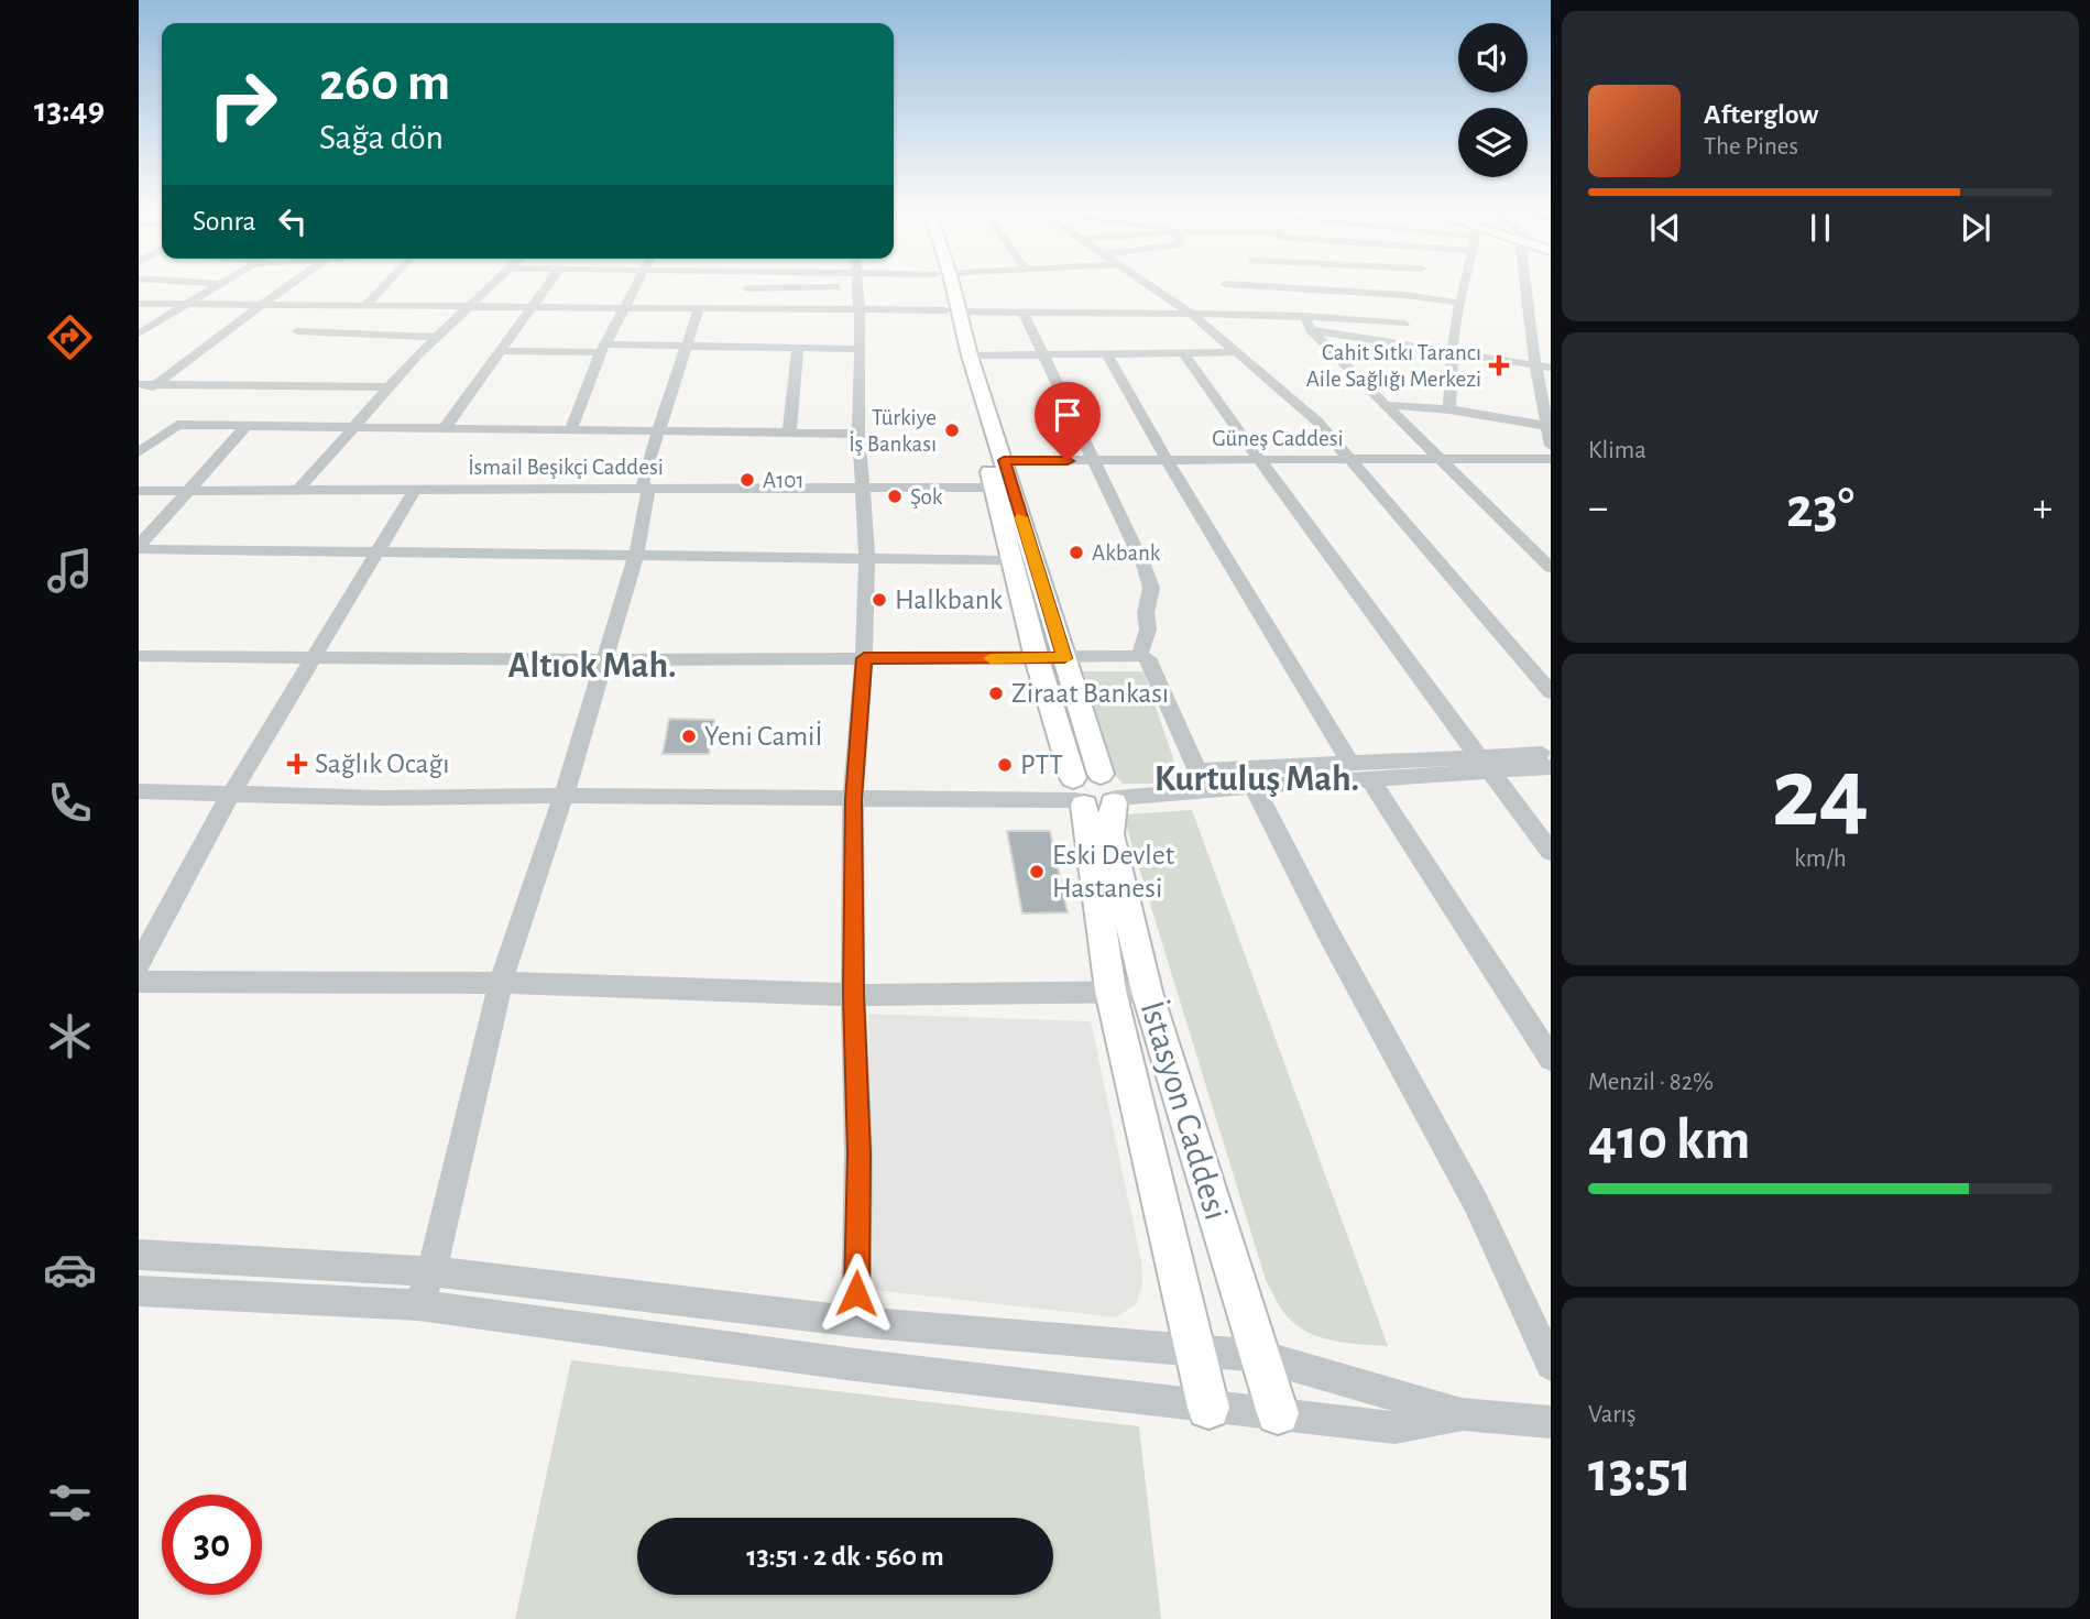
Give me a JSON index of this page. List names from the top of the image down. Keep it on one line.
{"streets":{"main road":["İstasyon Caddesi"],"street":["Güneş Caddesi","İsmail Beşikçi Caddesi"]},"crossings":[["Güneş Caddesi","İstasyon Caddesi"],["İsmail Beşikçi Caddesi","İstasyon Caddesi"]],"districts":["Altıok Mah.","Kurtuluş Mah."],"places":{"health":["Cahit Sıtkı Tarancı Aile Sağlığı Merkezi","Sağlık Ocağı"],"other":["Türkiye İş Bankası","A101","Şok","Akbank","Halkbank","Ziraat Bankası","Yeni Camiİ","PTT","Eski Devlet Hastanesi"]},"page":{"tabs":"13:49","turn":["260 m","Sağa dön"],"song":["Afterglow","The Pines"],"then":"Sonra","tile":["Klima",["24","km/h"],["Menzil · 82%","410 km"],["Varış","13:51"]],"heat":["−","23°","+"],"limit":"30","trip":"13:51 · 2 dk · 560 m"}}
